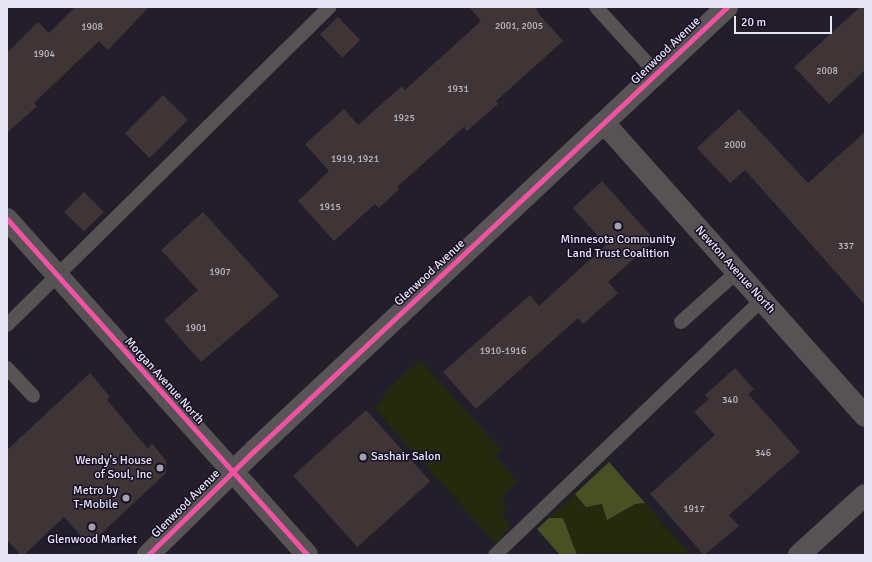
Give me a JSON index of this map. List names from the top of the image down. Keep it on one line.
{"streets":{"street":["Glenwood Avenue","Newton Avenue North","Morgan Avenue North"]},"crossings":[["Glenwood Avenue","Newton Avenue North"],["Glenwood Avenue","Morgan Avenue North"]],"places":["Minnesota Community Land Trust Coalition","Sashair Salon","Wendy's House of Soul, Inc","Metro by T-Mobile","Glenwood Market"],"house_numbers":["2001, 2005","1908","1904","2008","1931","1925","2000","1919, 1921","1915","337","1907","1901","1910-1916","340","346","1917"],"scale_bar":"20 m"}
